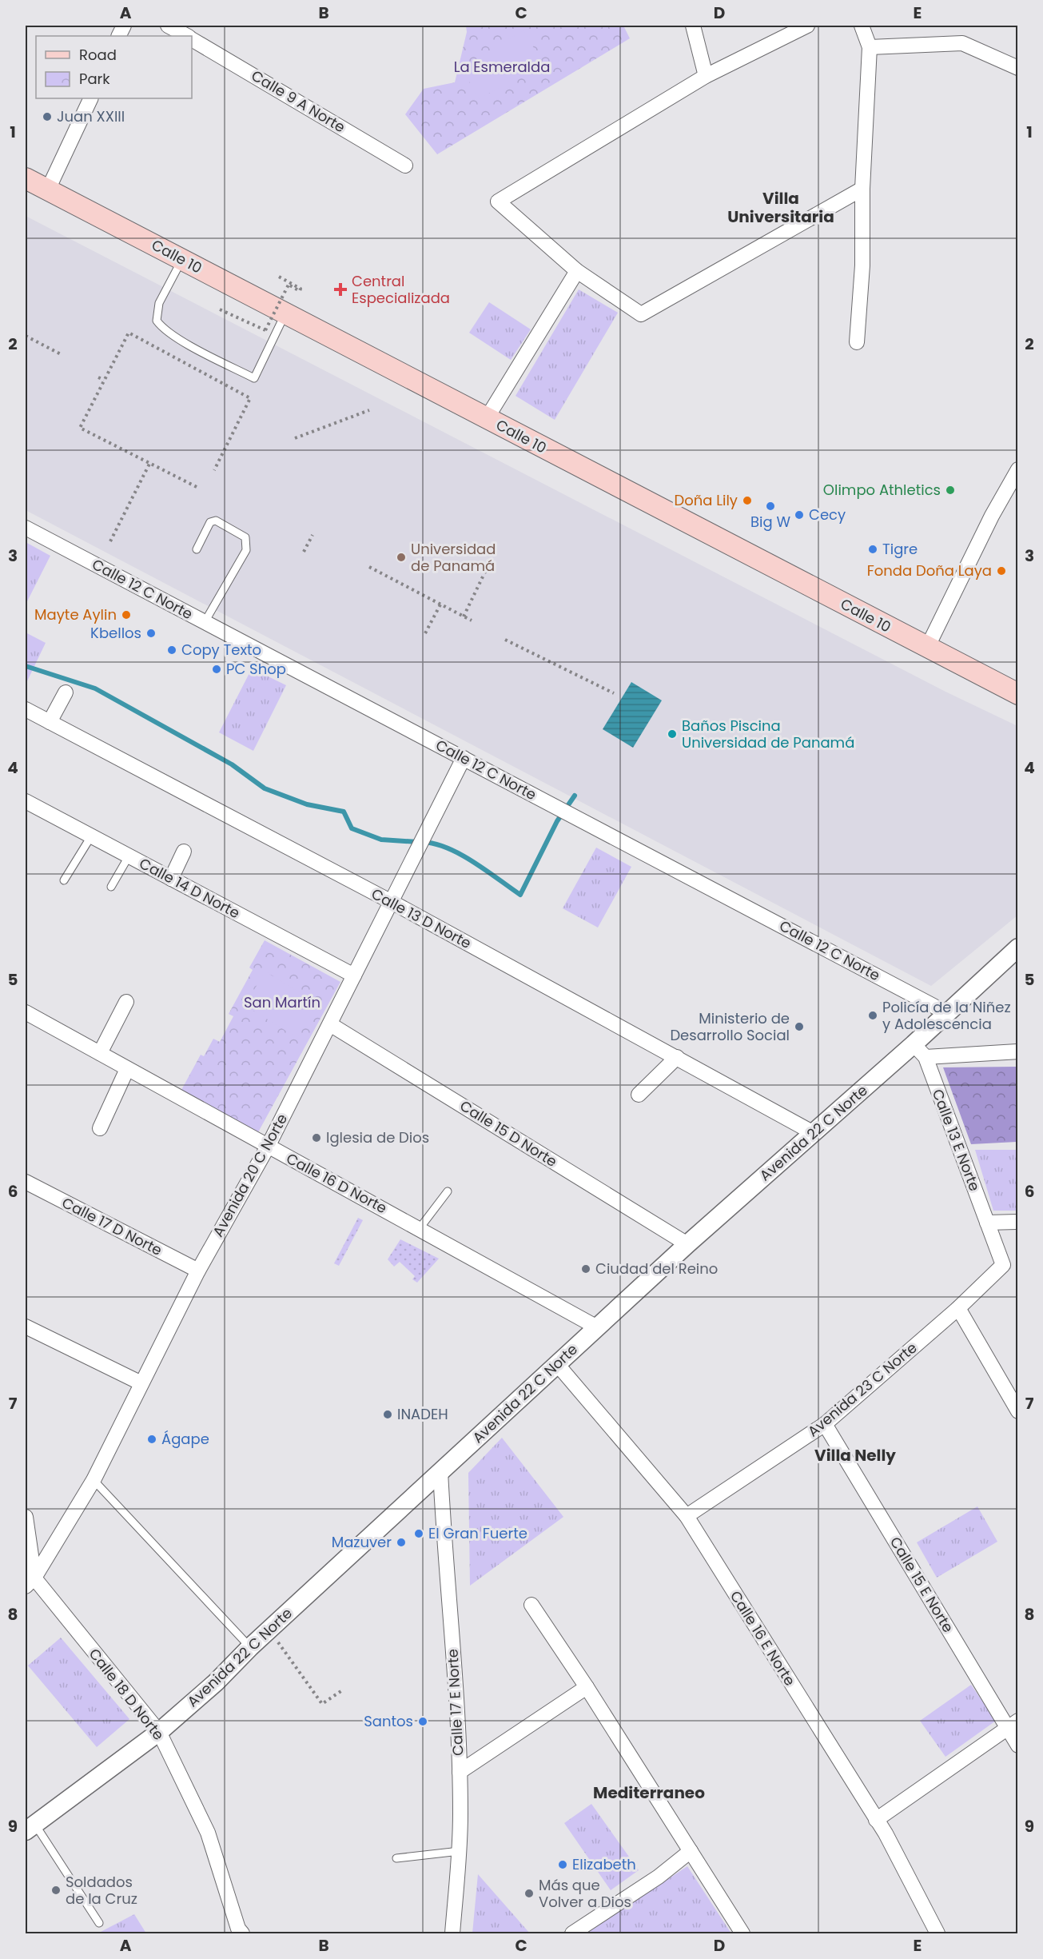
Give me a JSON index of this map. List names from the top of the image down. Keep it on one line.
{"streets":{"main road":["Calle 10"],"street":["Calle 9 A Norte","Calle 12 C Norte","Calle 14 D Norte","Calle 13 D Norte","Avenida 22 C Norte","Calle 15 D Norte","Calle 13 E Norte","Avenida 20 C Norte","Calle 16 D Norte","Calle 17 D Norte","Avenida 23 C Norte","Calle 15 E Norte","Calle 16 E Norte","Calle 18 D Norte","Calle 17 E Norte"]},"crossings":[["Calle 12 C Norte","Avenida 22 C Norte"],["Calle 12 C Norte","Avenida 20 C Norte"],["Calle 14 D Norte","Avenida 20 C Norte"],["Calle 13 D Norte","Avenida 22 C Norte"],["Calle 13 D Norte","Avenida 20 C Norte"],["Avenida 22 C Norte","Calle 15 D Norte"],["Avenida 22 C Norte","Calle 13 E Norte"],["Avenida 22 C Norte","Calle 16 D Norte"],["Avenida 22 C Norte","Calle 16 E Norte"],["Avenida 22 C Norte","Calle 18 D Norte"],["Avenida 22 C Norte","Calle 17 E Norte"],["Calle 15 D Norte","Avenida 20 C Norte"],["Calle 13 E Norte","Avenida 23 C Norte"],["Avenida 20 C Norte","Calle 16 D Norte"],["Avenida 20 C Norte","Calle 17 D Norte"],["Avenida 20 C Norte","Calle 18 D Norte"],["Avenida 23 C Norte","Calle 15 E Norte"],["Avenida 23 C Norte","Calle 16 E Norte"]],"districts":["Villa Universitaria","Villa Nelly","Mediterraneo"],"parks":["La Esmeralda","San Martín"],"places":{"other":["Juan XXIII","Olimpo Athletics","Doña Lily","Big W","Cecy","Tigre","Universidad de Panamá","Fonda Doña Laya","Mayte Aylin","Kbellos","Copy Texto","PC Shop","Baños Piscina Universidad de Panamá","Policía de la Niñez y Adolescencia","Ministerio de Desarrollo Social","Iglesia de Dios","Ciudad del Reino","INADEH","Ágape","El Gran Fuerte","Mazuver","Santos","Elizabeth","Soldados de la Cruz","Más que Volver a Dios"],"health":["Central Especializada"]},"legend":["Road","Park"],"grid":{"columns":["A","B","C","D","E"],"rows":["1","2","3","4","5","6","7","8","9"]}}
